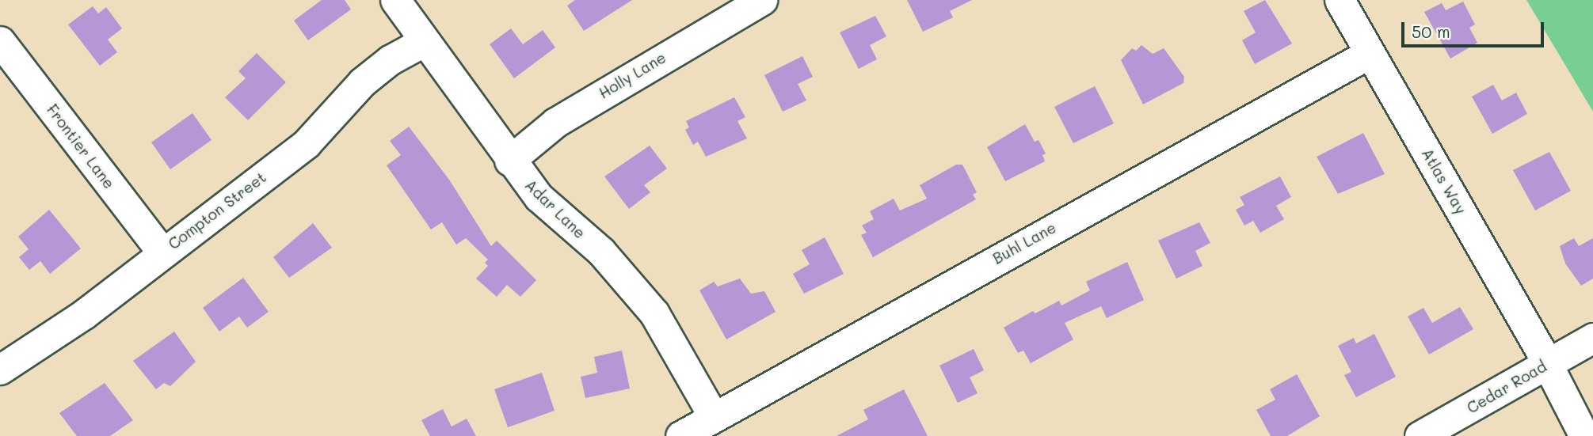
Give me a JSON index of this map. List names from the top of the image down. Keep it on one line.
{"streets":{"street":["Holly Lane","Frontier Lane","Atlas Way","Adar Lane","Compton Street","Buhl Lane","Cedar Road"]},"crossings":[["Holly Lane","Adar Lane"],["Frontier Lane","Compton Street"],["Atlas Way","Buhl Lane"],["Atlas Way","Cedar Road"],["Adar Lane","Compton Street"],["Adar Lane","Buhl Lane"]],"scale_bar":"50 m"}
